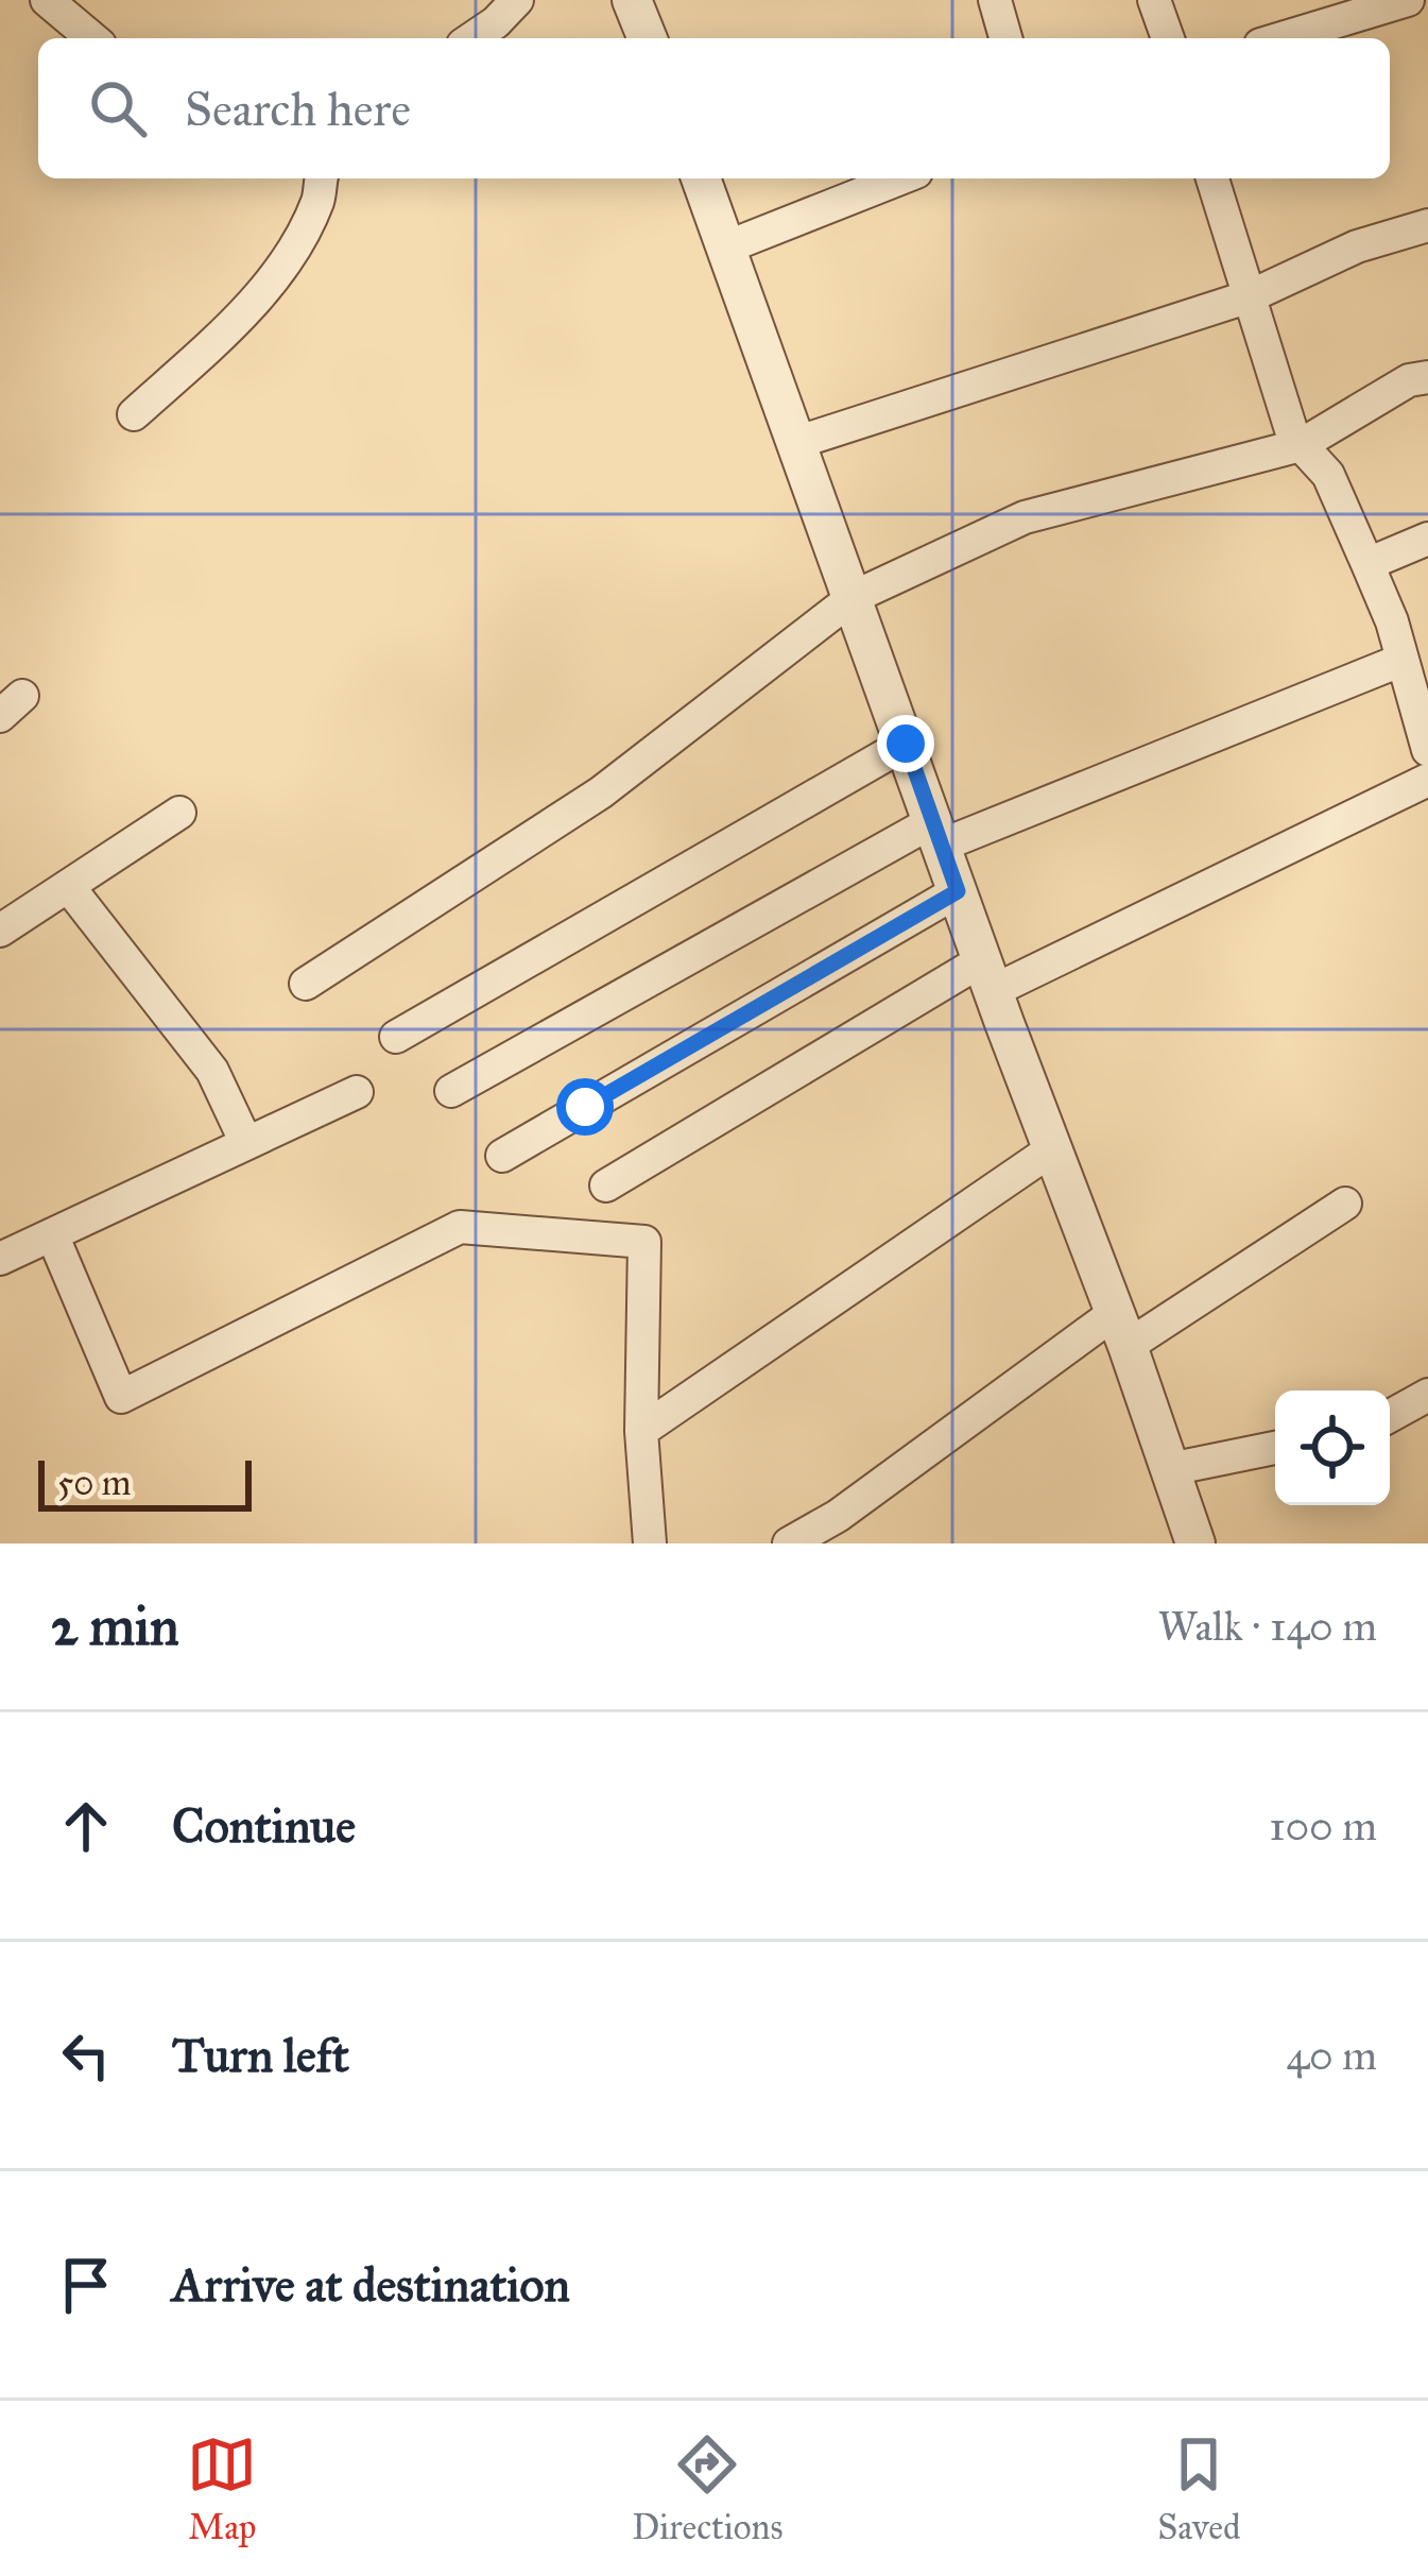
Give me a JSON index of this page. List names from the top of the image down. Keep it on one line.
{"scale_bar":"50 m","page":{"search":"Search here","scale":"50 m","heading":["2 min","Walk · 140 m"],"list":[["Continue","100 m"],["Turn left","40 m"],"Arrive at destination"],"nav":["Map","Directions","Saved"]}}
